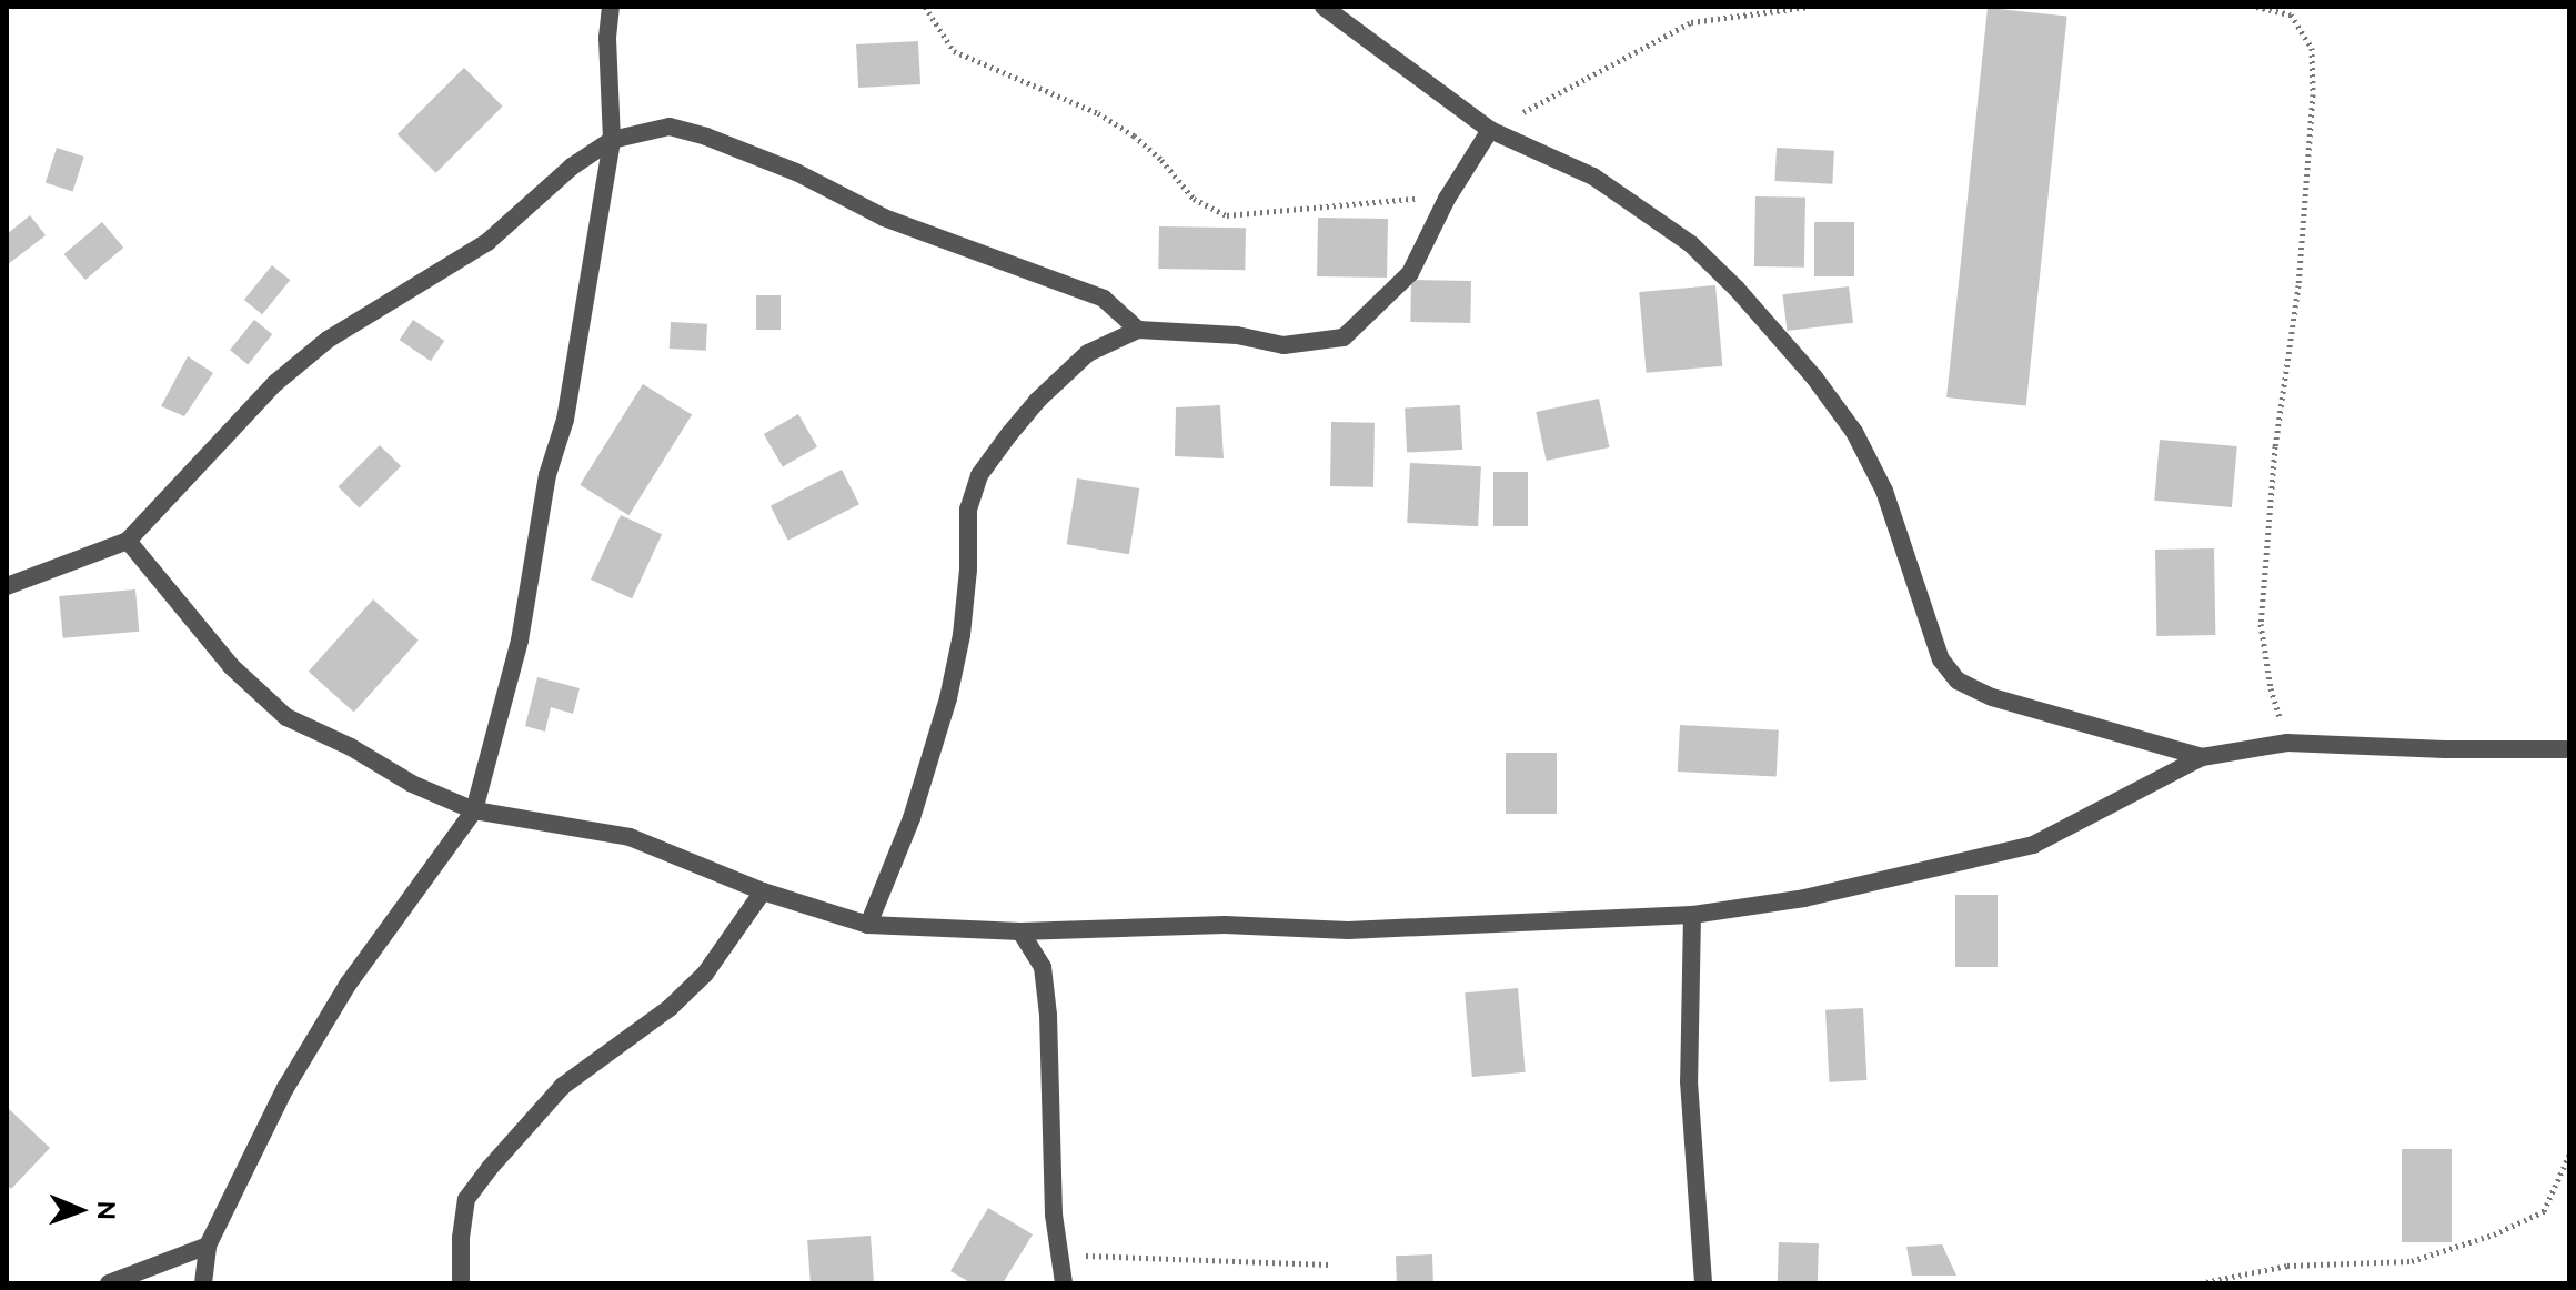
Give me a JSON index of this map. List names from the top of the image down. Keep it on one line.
{"north":"right"}
